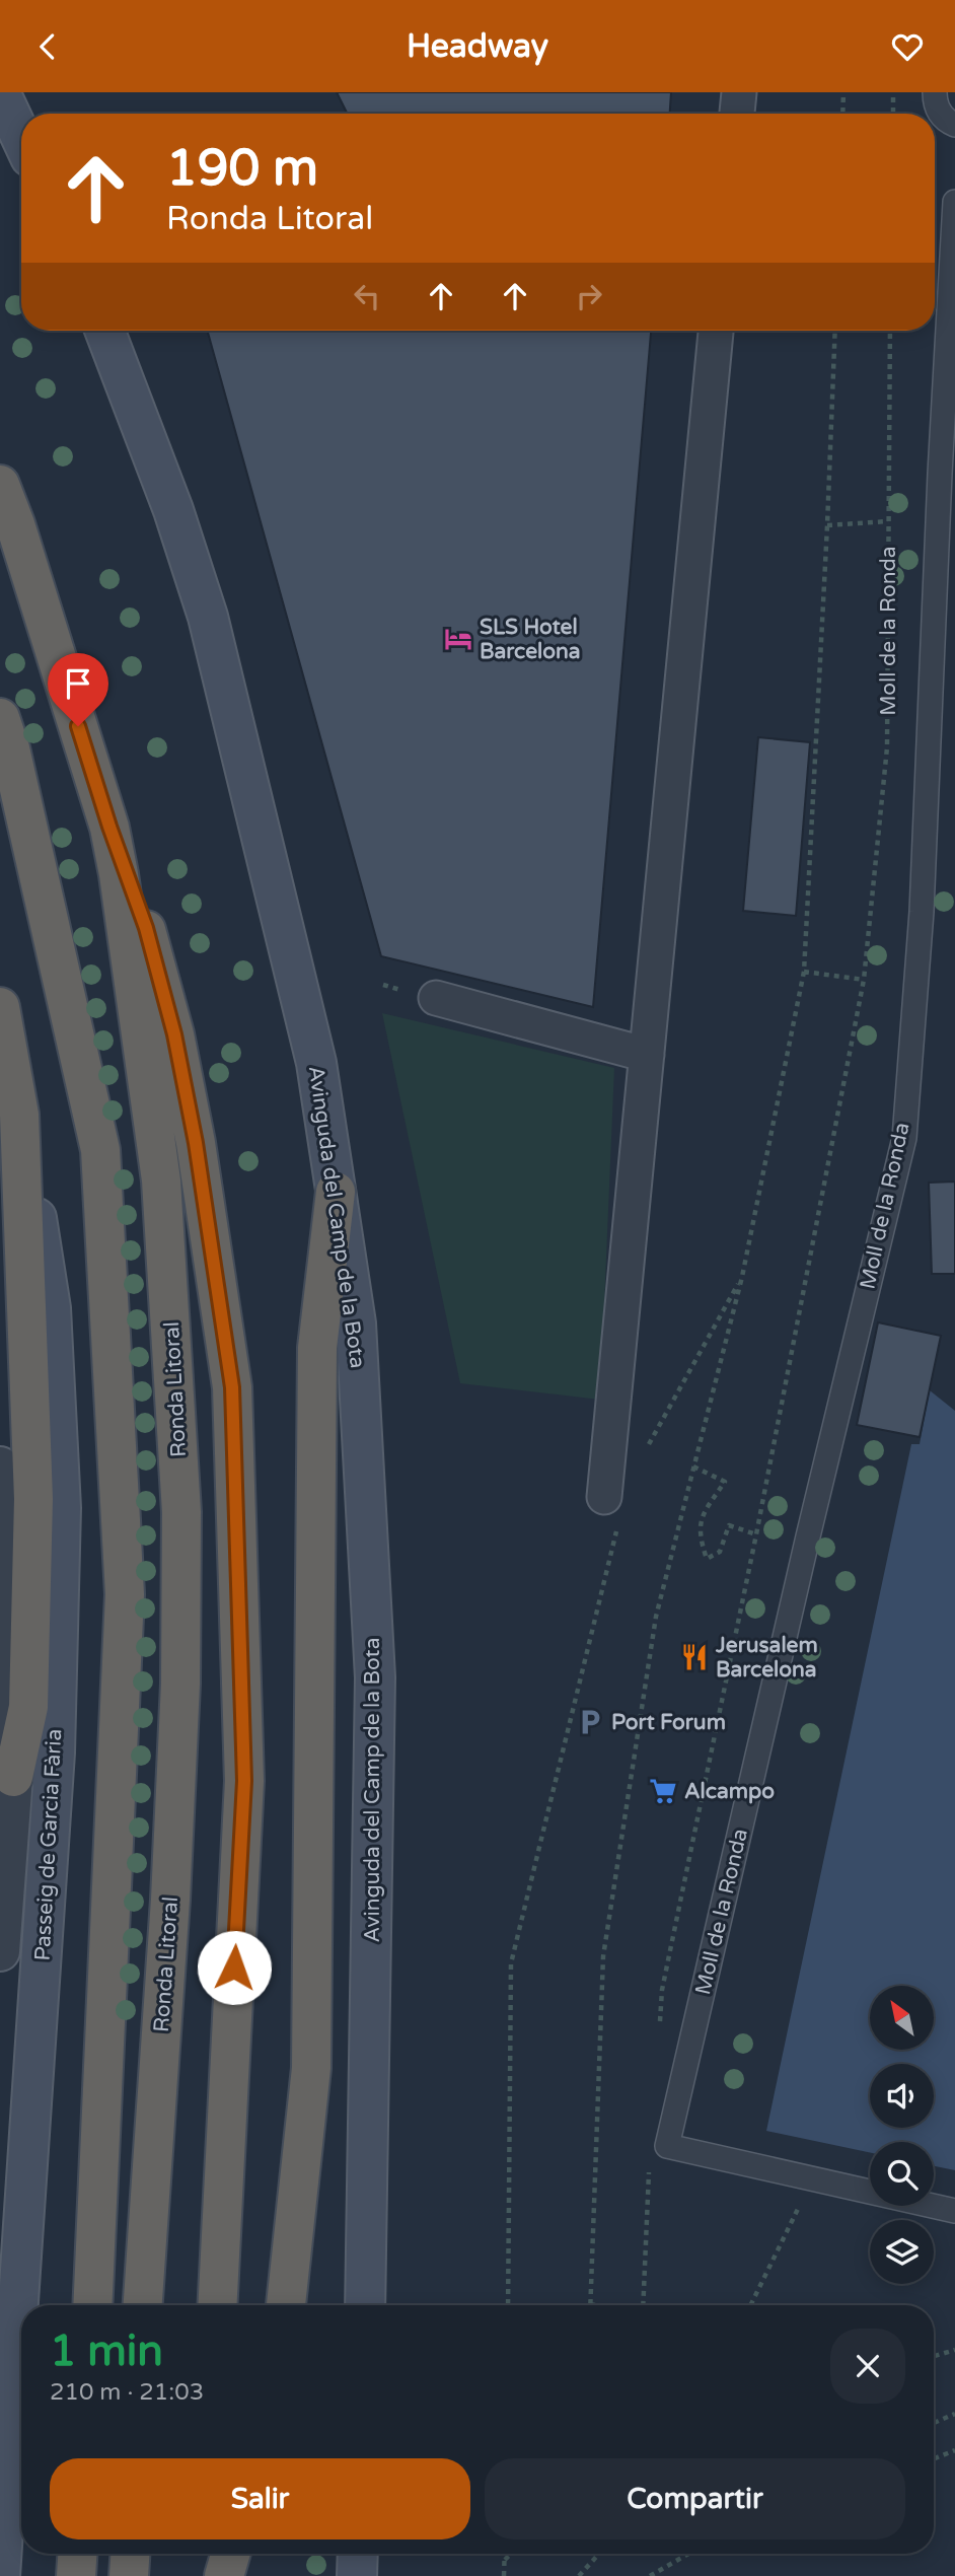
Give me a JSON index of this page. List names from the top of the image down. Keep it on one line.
{"streets":{"highway":["Ronda Litoral"],"main road":["Avinguda del Camp de la Bota","Passeig de Garcia Fària"],"lane":["Moll de la Ronda"]},"places":{"hotel":["SLS Hotel Barcelona"],"restaurant":["Jerusalem Barcelona"],"parking":["Port Forum"],"supermarket":["Alcampo"]},"north":"top left","page":{"header":"Headway","turn":["190 m","Ronda Litoral"],"heading":["1 min","210 m · 21:03"],"buttons":["Salir","Compartir"]}}
